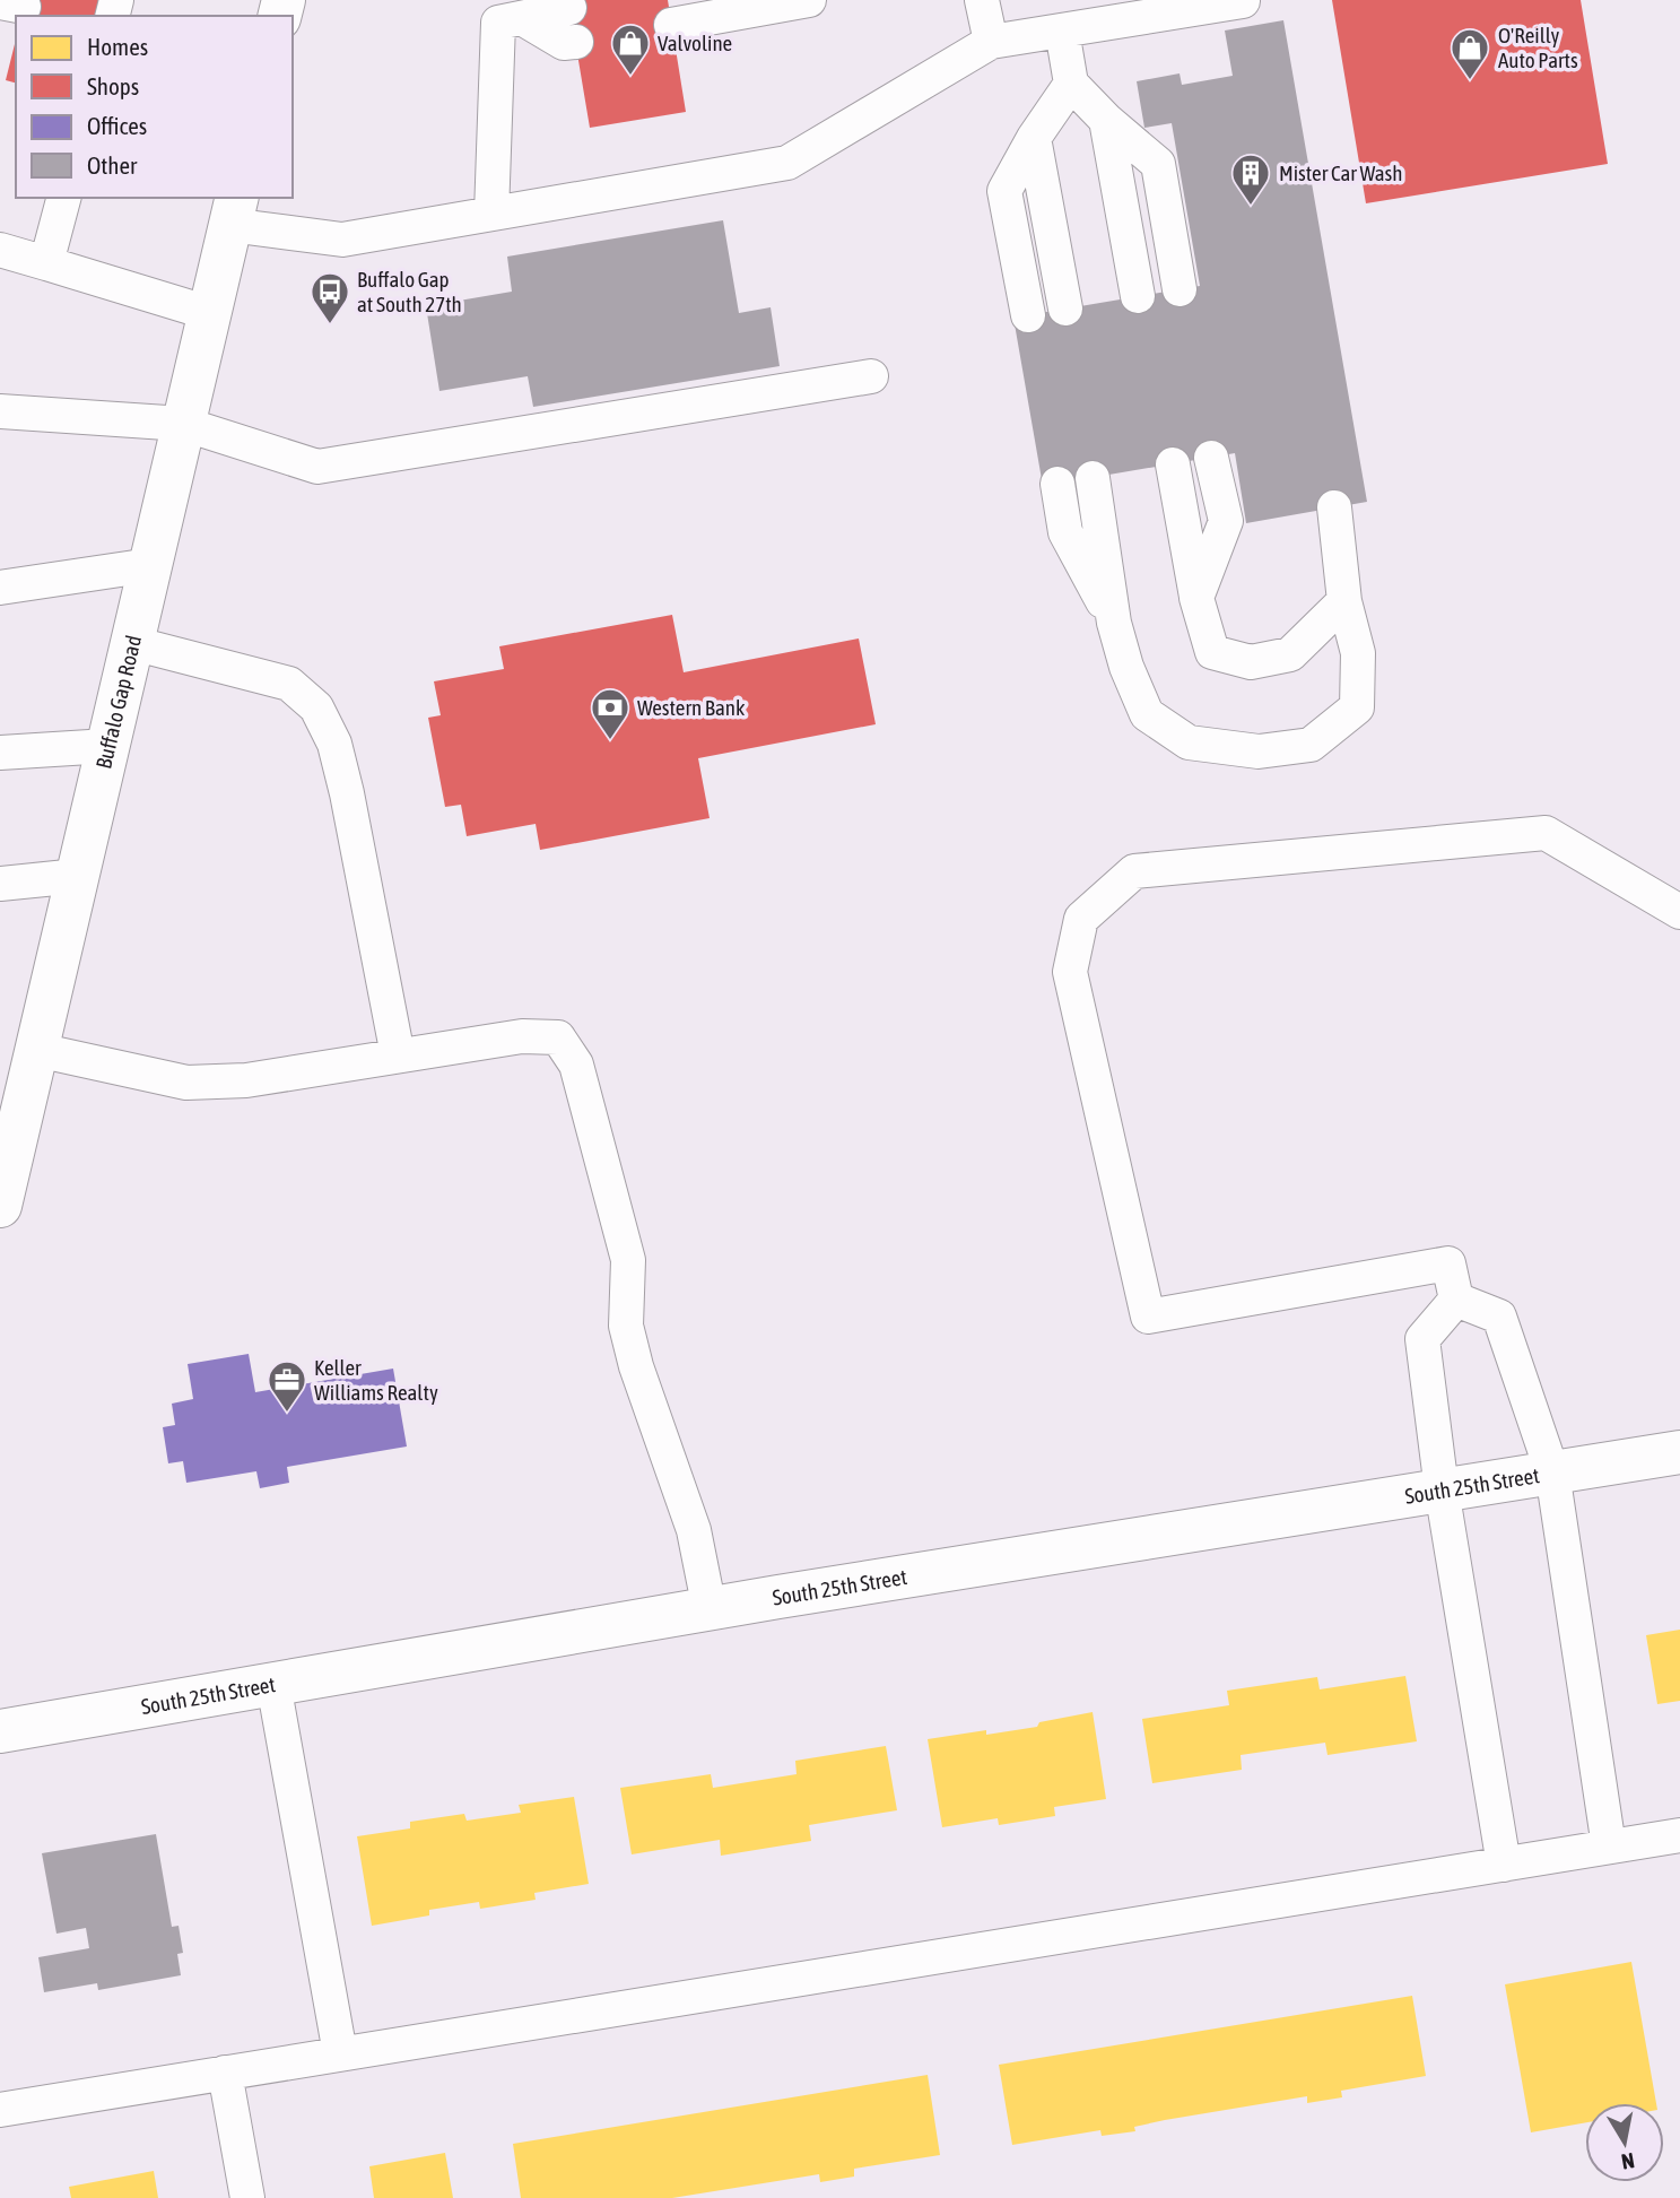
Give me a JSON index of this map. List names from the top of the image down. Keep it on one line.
{"streets":{"street":["Buffalo Gap Road","South 25th Street"]},"places":{"shop":["Valvoline","O'Reilly Auto Parts"],"building":["Mister Car Wash"],"bus stop":["Buffalo Gap at South 27th"],"bank":["Western Bank"],"office":["Keller Williams Realty"]},"legend":["Homes","Shops","Offices","Other"],"north":"bottom"}
